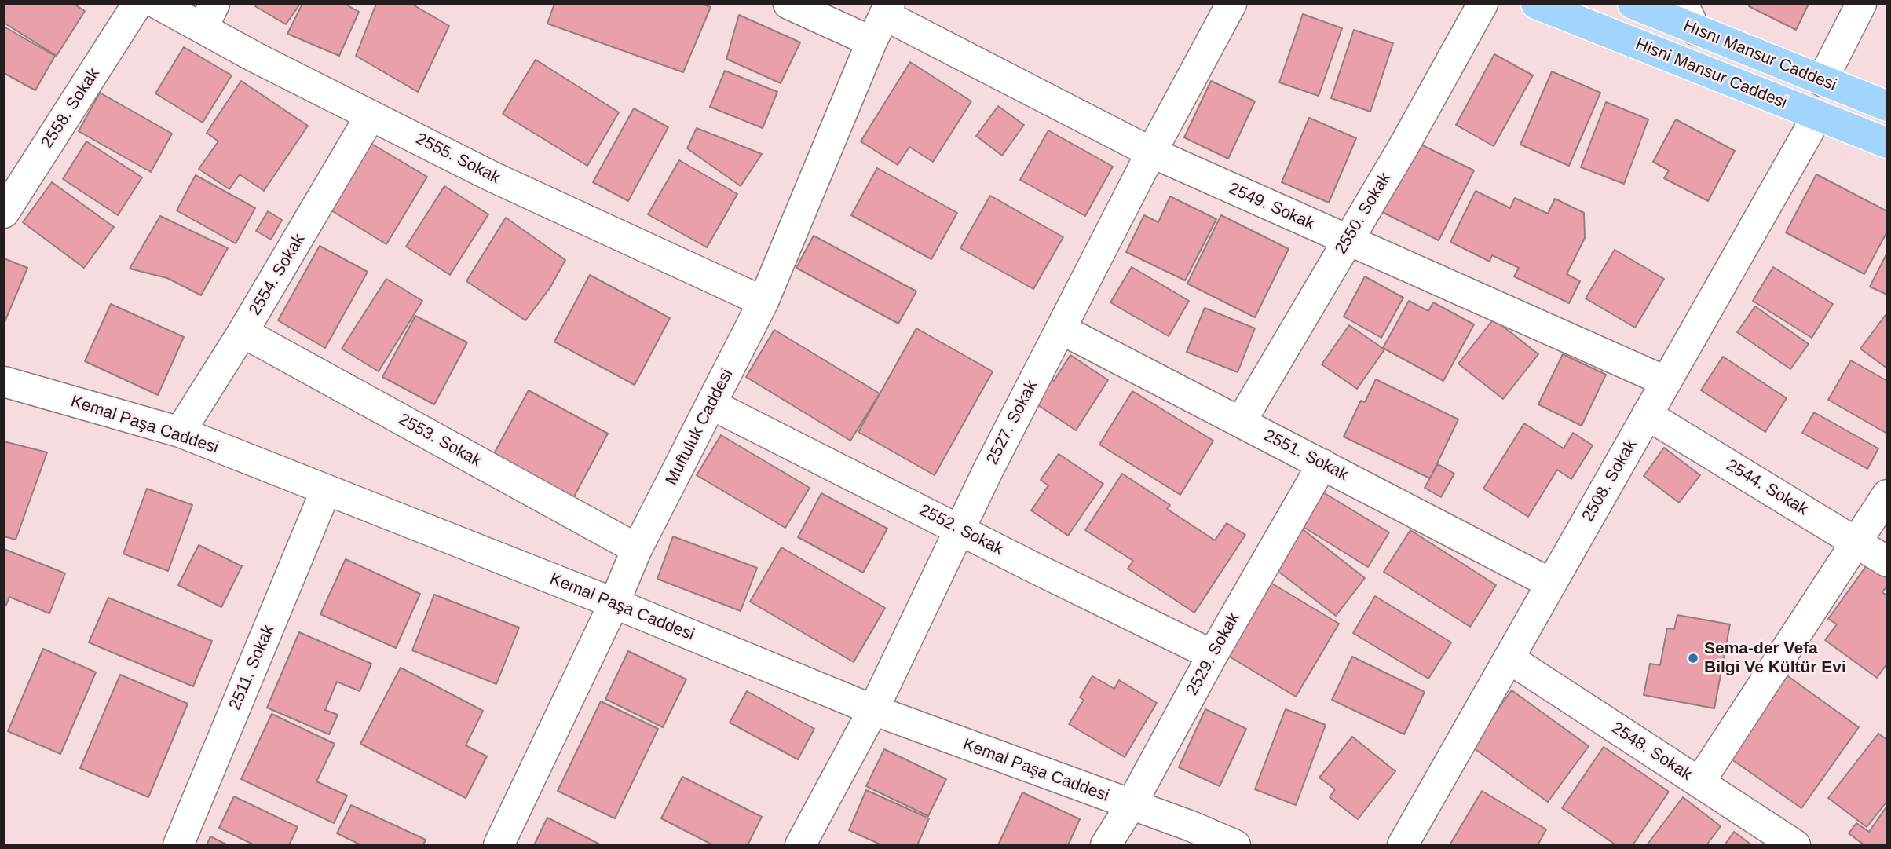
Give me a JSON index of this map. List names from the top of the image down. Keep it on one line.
{"streets":{"main road":["Hısnı Mansur Caddesi","Hisni Mansur Caddesi"],"street":["2558. Sokak","2555. Sokak","2549. Sokak","2550. Sokak","2554. Sokak","2527. Sokak","Kemal Paşa Caddesi","Muftuluk Caddesi","2553. Sokak","2551. Sokak","2508. Sokak","2544. Sokak","2552. Sokak","2529. Sokak","2511. Sokak","2548. Sokak"]},"crossings":[["Hisni Mansur Caddesi","2508. Sokak"],["2555. Sokak","2554. Sokak"],["2555. Sokak","Muftuluk Caddesi"],["2549. Sokak","2550. Sokak"],["2549. Sokak","2527. Sokak"],["2549. Sokak","Muftuluk Caddesi"],["2549. Sokak","2508. Sokak"],["2550. Sokak","2551. Sokak"],["2554. Sokak","Kemal Paşa Caddesi"],["2554. Sokak","2553. Sokak"],["2527. Sokak","Kemal Paşa Caddesi"],["2527. Sokak","2551. Sokak"],["2527. Sokak","2552. Sokak"],["Kemal Paşa Caddesi","Muftuluk Caddesi"],["Kemal Paşa Caddesi","2529. Sokak"],["Kemal Paşa Caddesi","2511. Sokak"],["Muftuluk Caddesi","2553. Sokak"],["Muftuluk Caddesi","2552. Sokak"],["2551. Sokak","2508. Sokak"],["2551. Sokak","2529. Sokak"],["2508. Sokak","2544. Sokak"],["2508. Sokak","2548. Sokak"],["2552. Sokak","2529. Sokak"]],"places":["Sema-der Vefa Bilgi Ve Kültür Evi"]}
